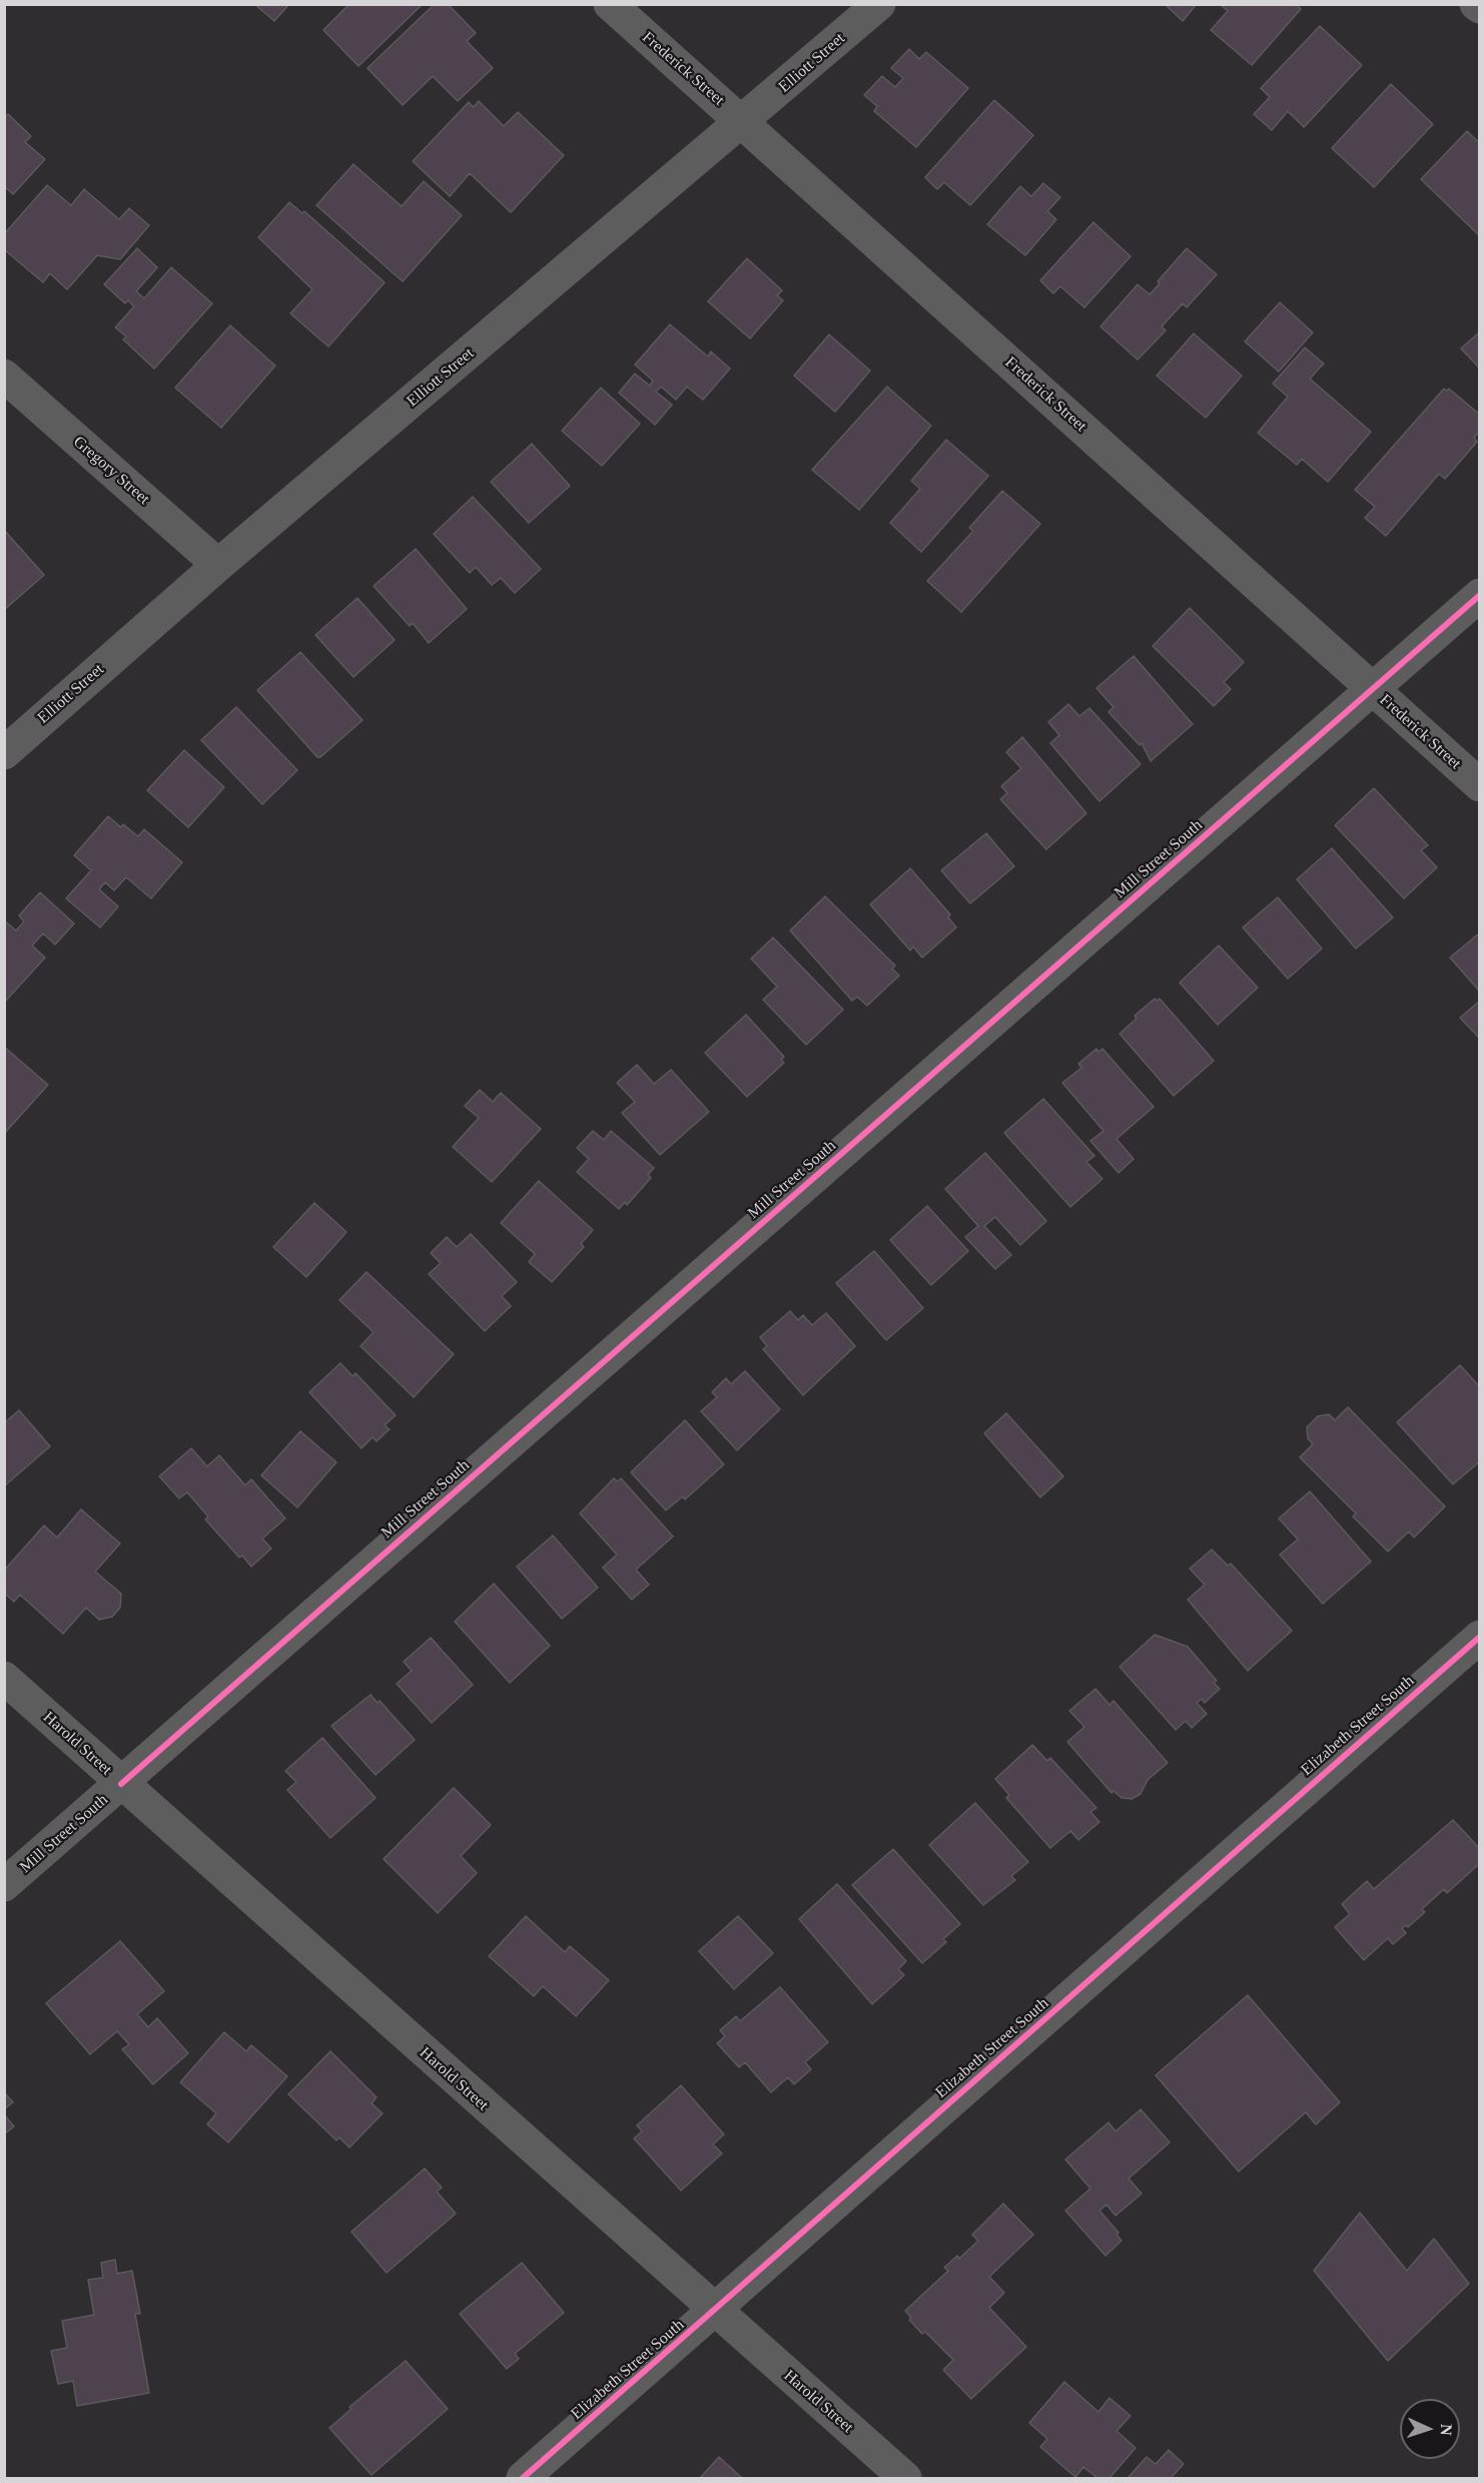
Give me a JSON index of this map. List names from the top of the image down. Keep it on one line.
{"streets":{"street":["Elliott Street","Frederick Street","Gregory Street","Mill Street South","Elizabeth Street South","Harold Street"]},"crossings":[["Elliott Street","Frederick Street"],["Elliott Street","Gregory Street"],["Frederick Street","Mill Street South"],["Mill Street South","Harold Street"],["Elizabeth Street South","Harold Street"]],"north":"right"}
